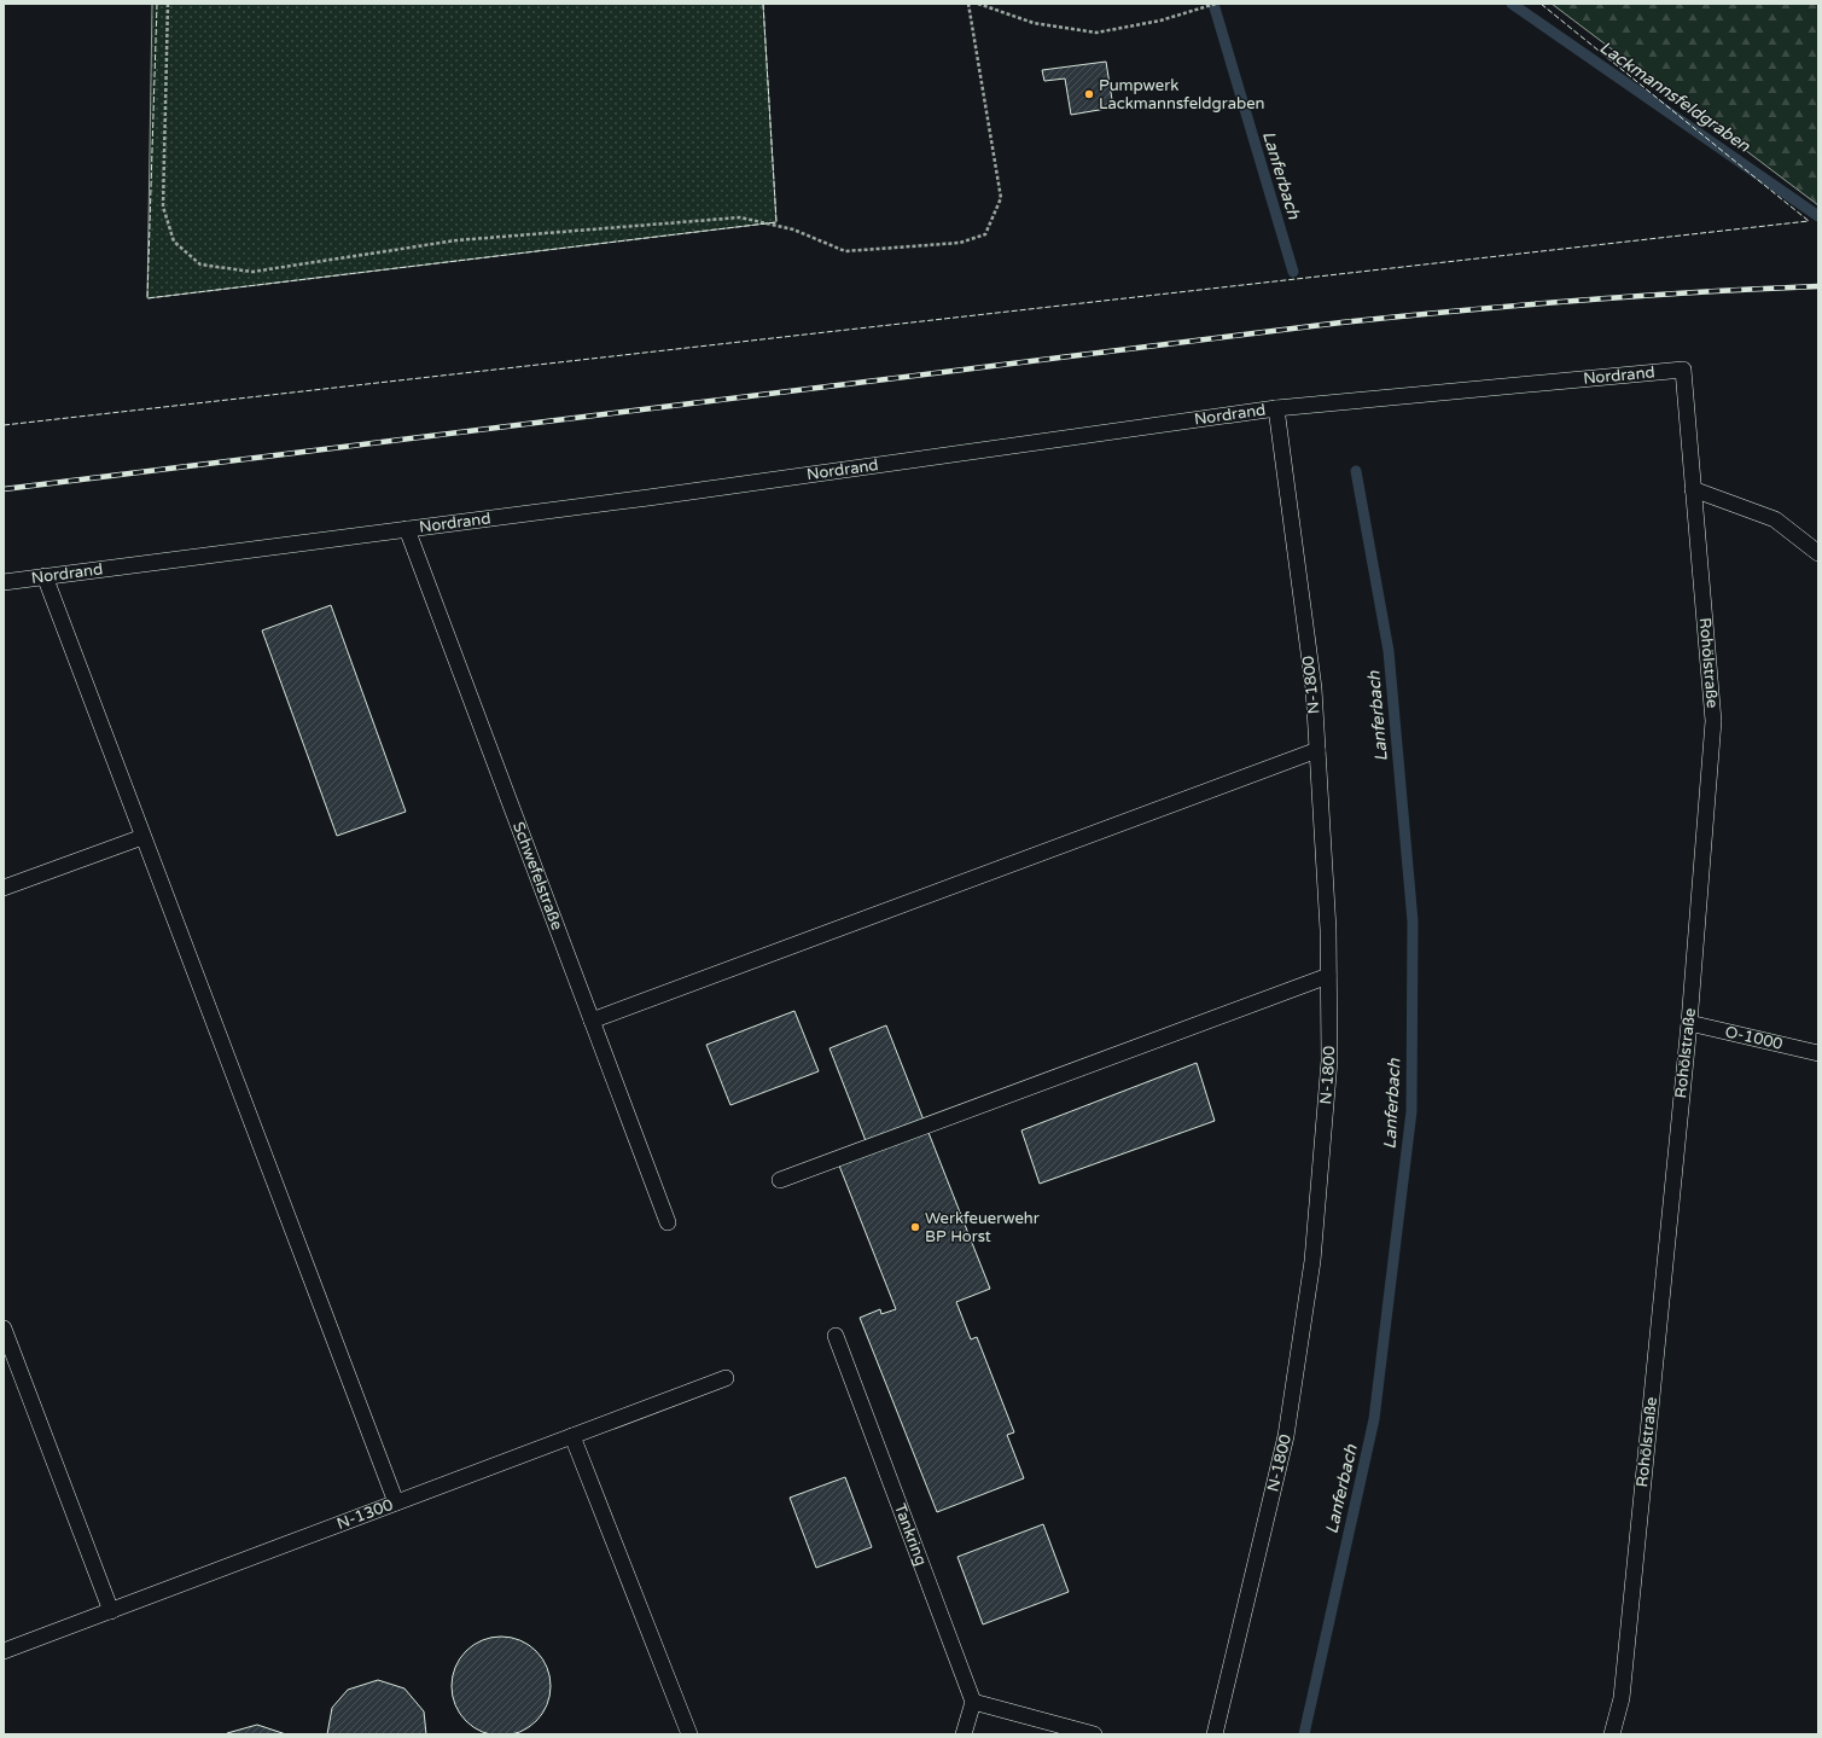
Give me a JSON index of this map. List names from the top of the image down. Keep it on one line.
{"streets":{"lane":["Nordrand","Rohölstraße","N-1800","Schwefelstraße","O-1000","N-1300","Tankring"]},"crossings":[["Nordrand","Rohölstraße"],["Nordrand","N-1800"],["Nordrand","Schwefelstraße"],["Rohölstraße","O-1000"]],"water":["Lackmannsfeldgraben","Lanferbach"],"places":["Pumpwerk Lackmannsfeldgraben","Werkfeuerwehr BP Horst"]}
